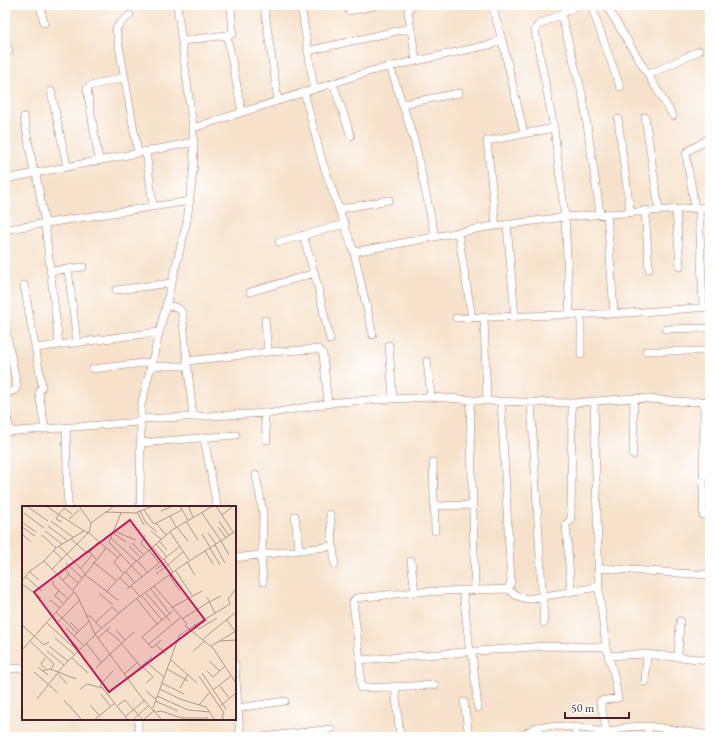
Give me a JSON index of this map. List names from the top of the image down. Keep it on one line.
{"scale_bar":"50 m"}
